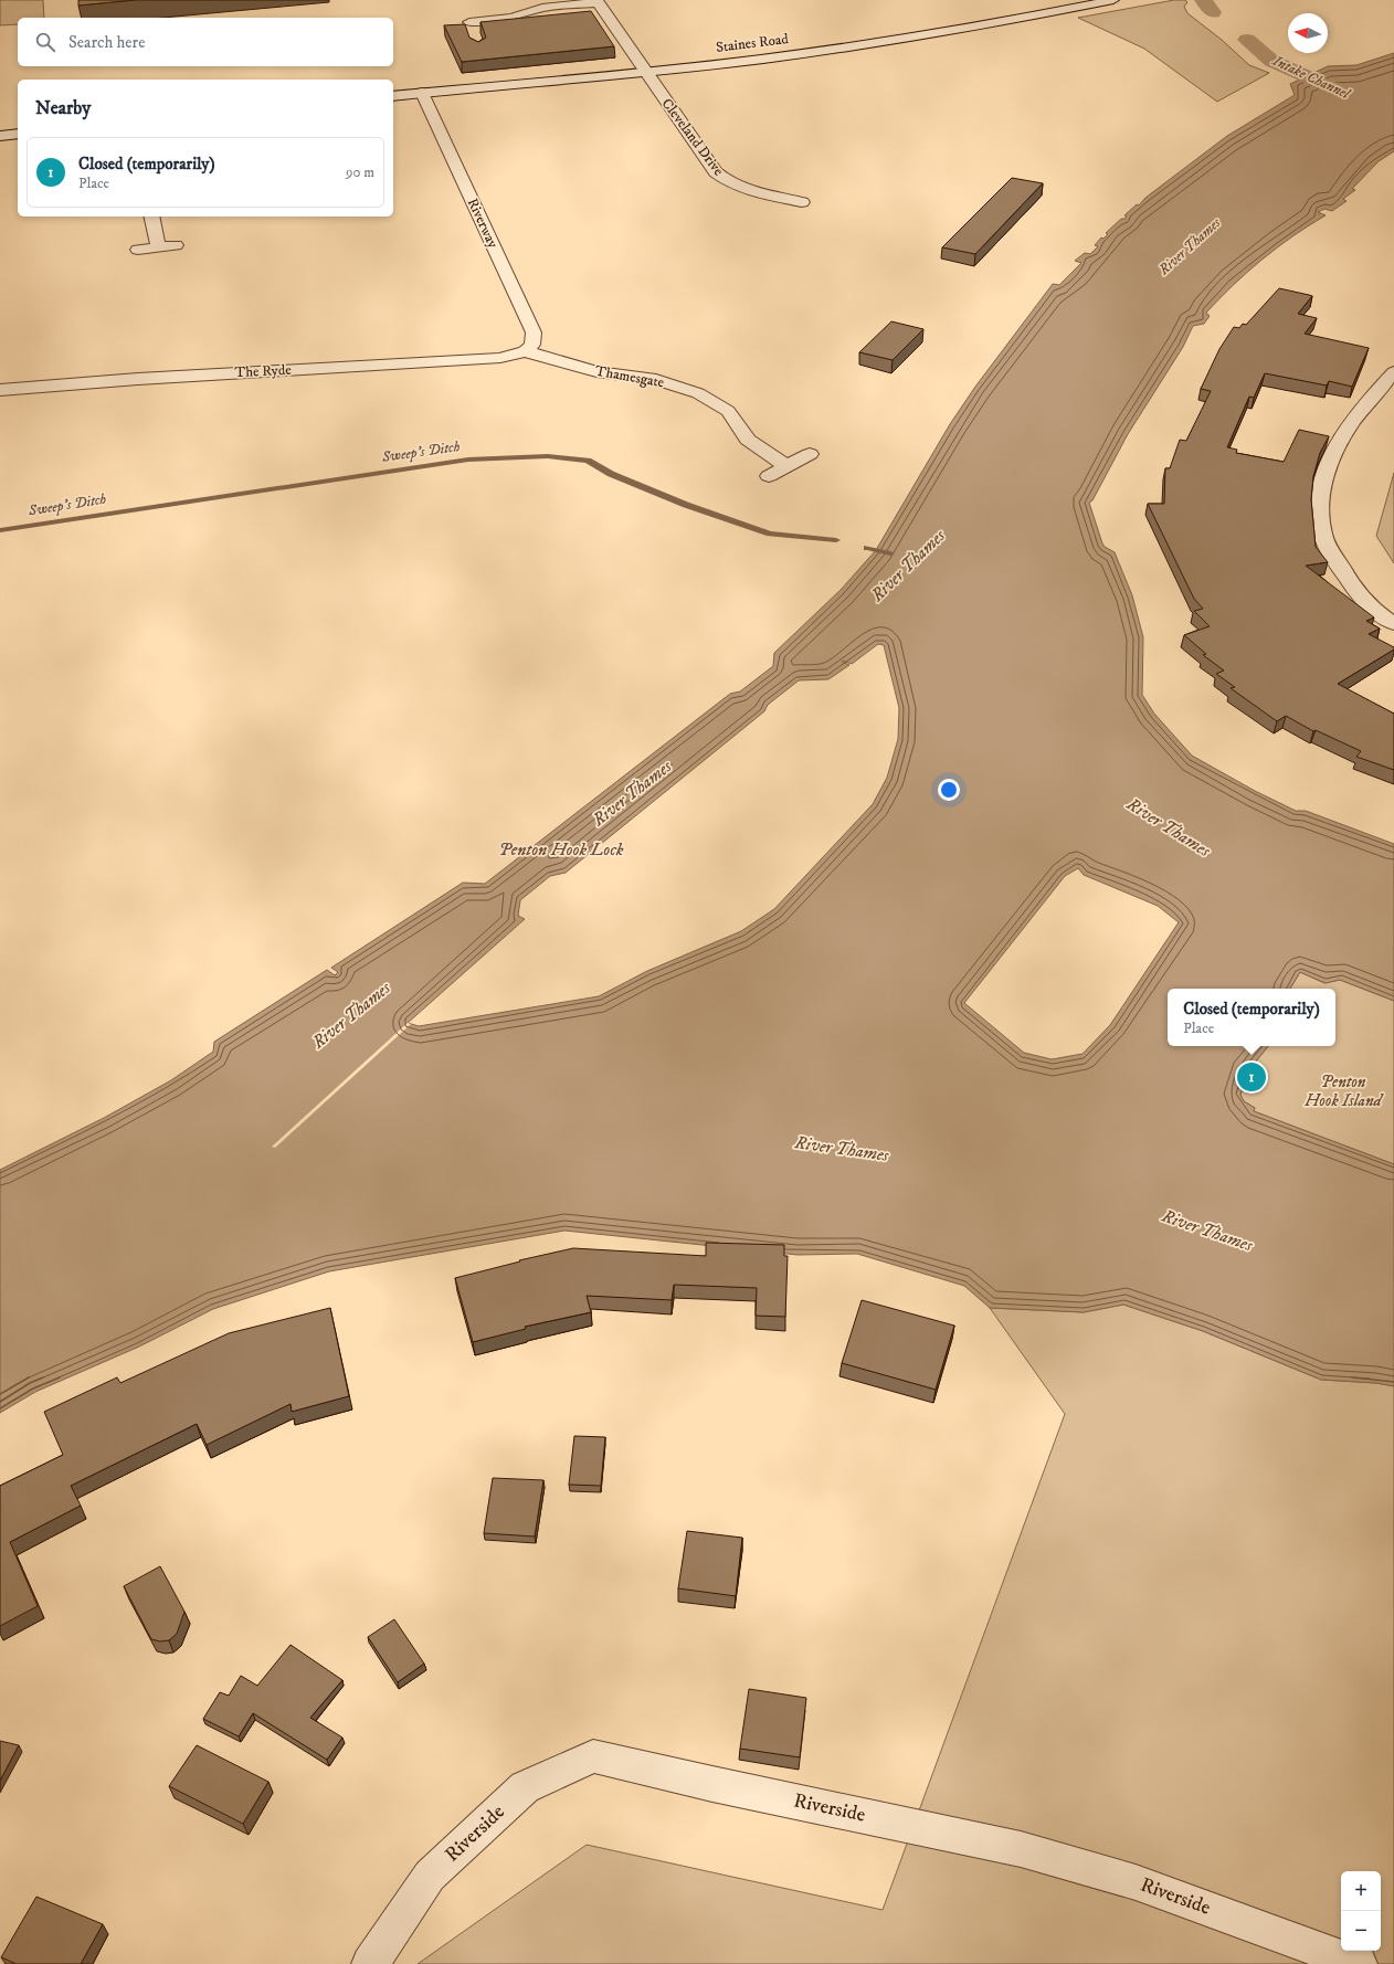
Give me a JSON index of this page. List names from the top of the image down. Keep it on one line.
{"streets":{"street":["Staines Road","Cleveland Drive","Riverway","The Ryde","Thamesgate","Riverside"]},"crossings":[["Staines Road","Cleveland Drive"],["Staines Road","Riverway"],["Riverway","The Ryde"],["Riverway","Thamesgate"],["The Ryde","Thamesgate"]],"water":["Intake Channel","River Thames","Sweep's Ditch","Penton Hook Lock"],"parks":["Penton Hook Island"],"north":"left","page":{"search":"Search here","heading":"Nearby","list":[{"mark":"1","name":"Closed (temporarily)","note":"Place","value":"90 m"}],"popup":["Closed (temporarily)","Place"],"pins":"1","map_buttons":["+","−"]}}
